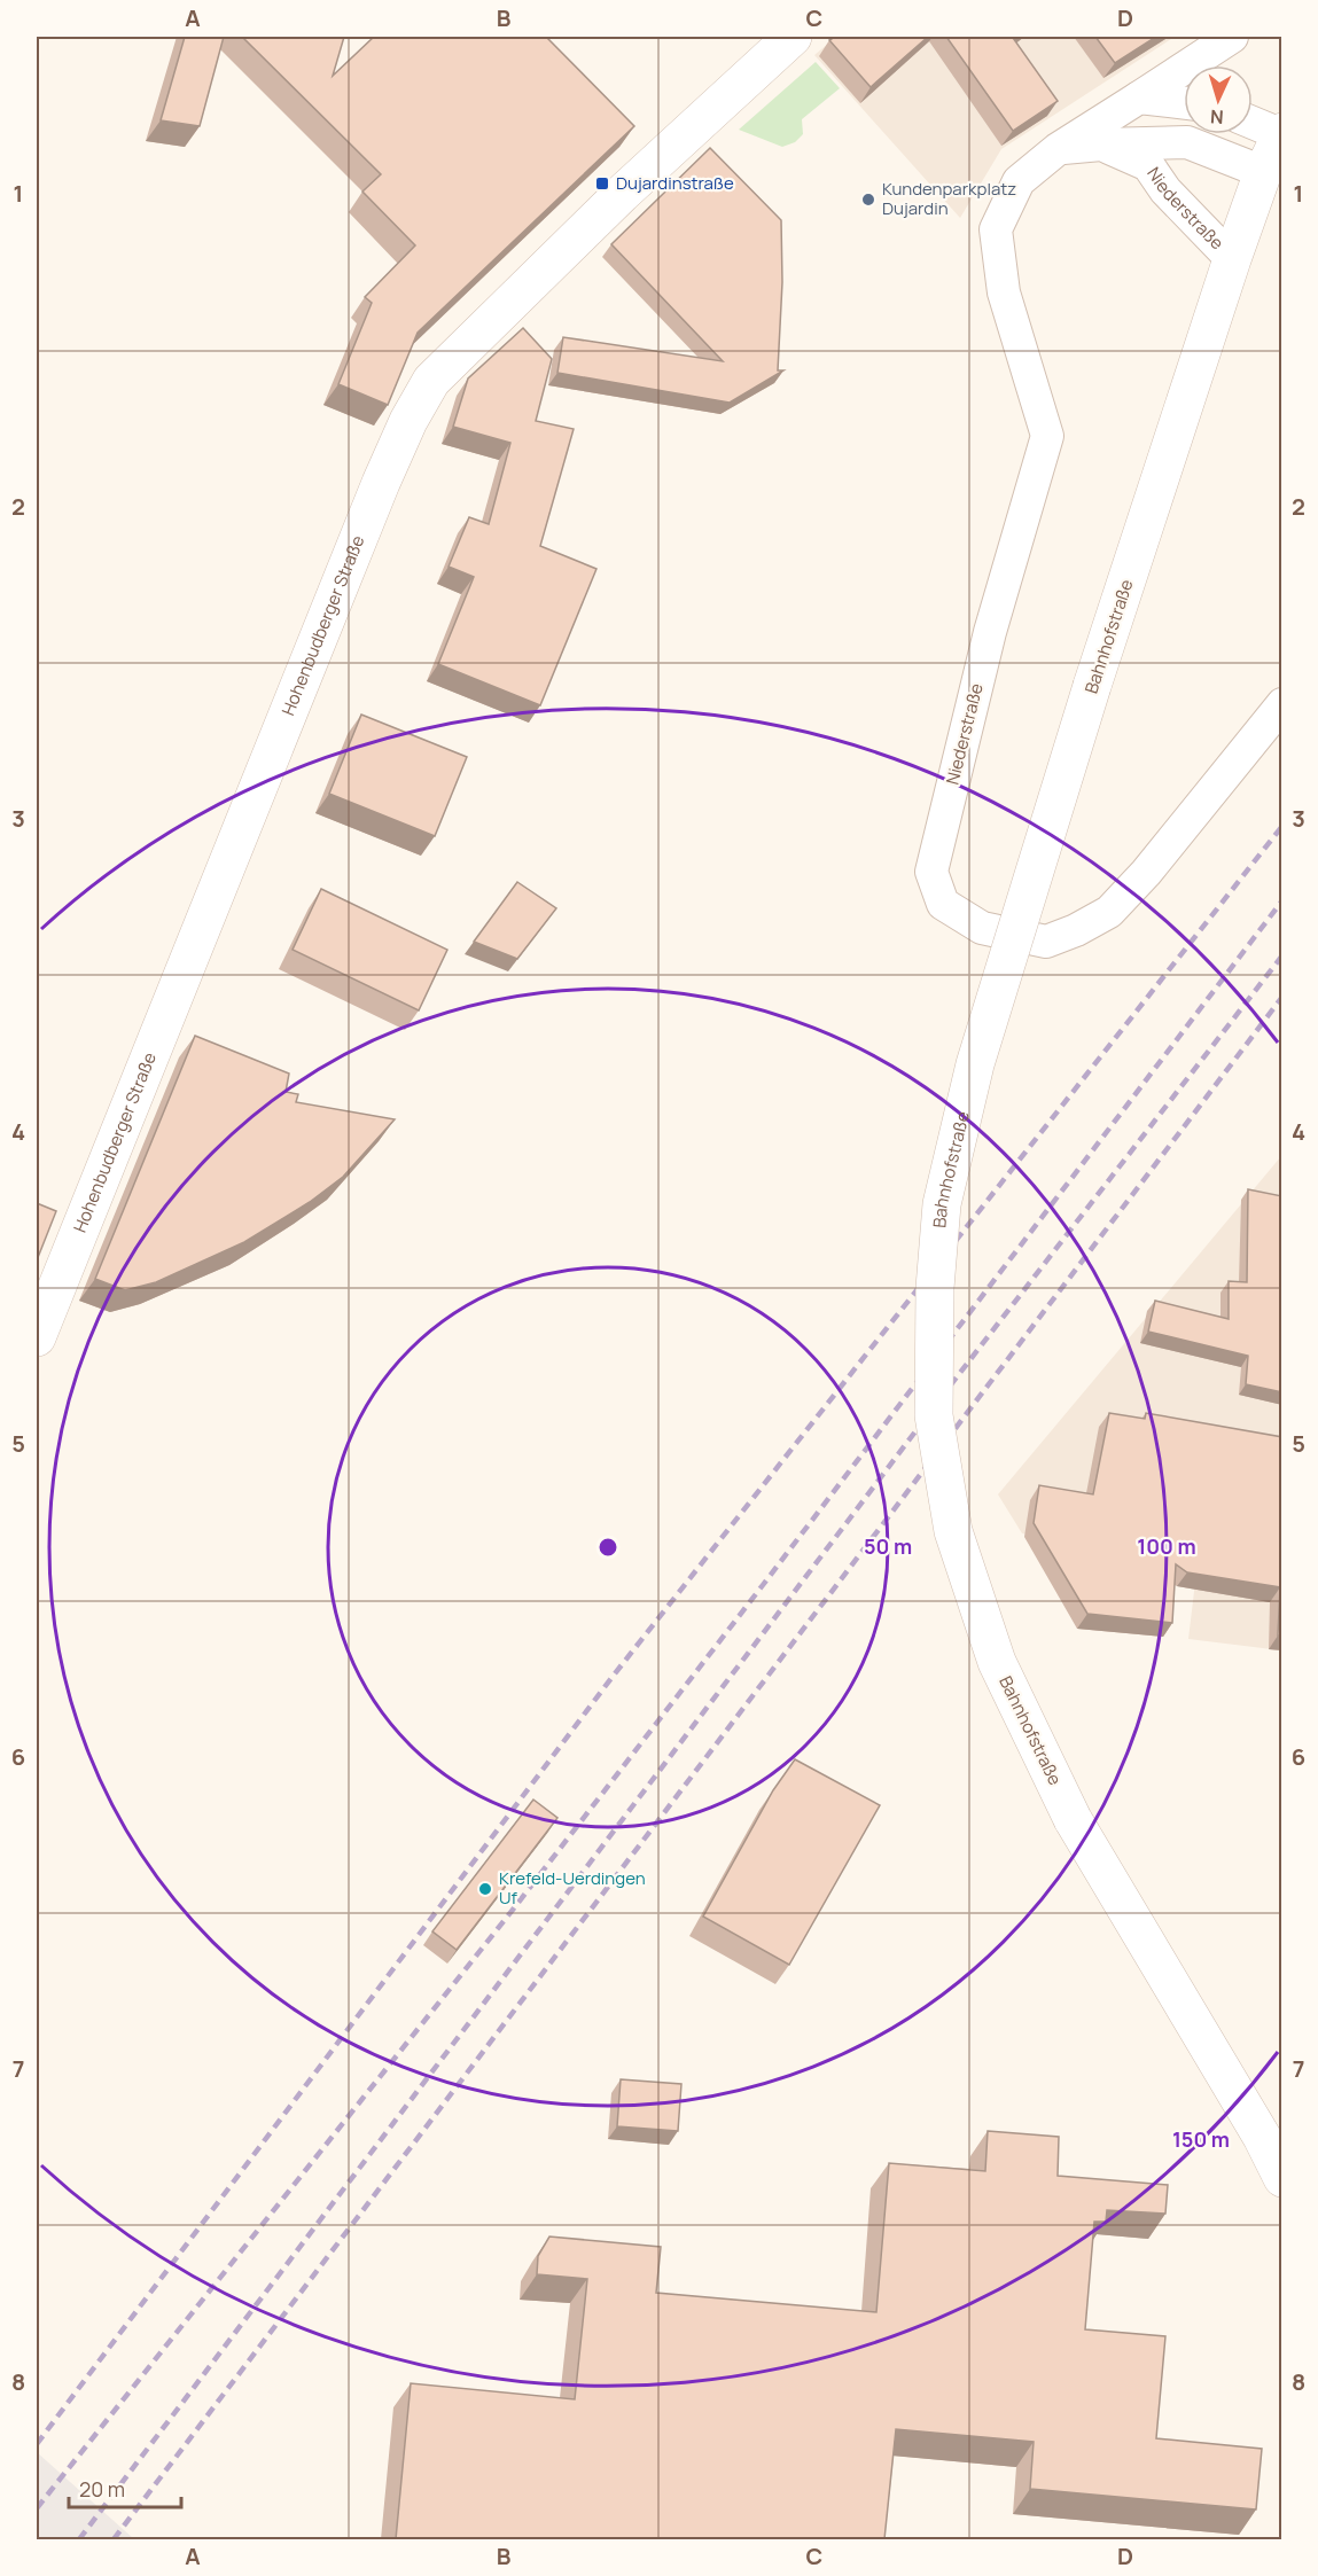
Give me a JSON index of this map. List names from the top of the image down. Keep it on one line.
{"streets":{"street":["Niederstraße","Hohenbudberger Straße","Bahnhofstraße"]},"crossings":[["Niederstraße","Bahnhofstraße"]],"places":{"transit":["Dujardinstraße"],"other":["Kundenparkplatz Dujardin","Krefeld-Uerdingen Uf"]},"scale_bar":"20 m","north":"bottom","grid":{"columns":["A","B","C","D"],"rows":["1","2","3","4","5","6","7","8"]},"rings":["50 m","100 m","150 m"]}
